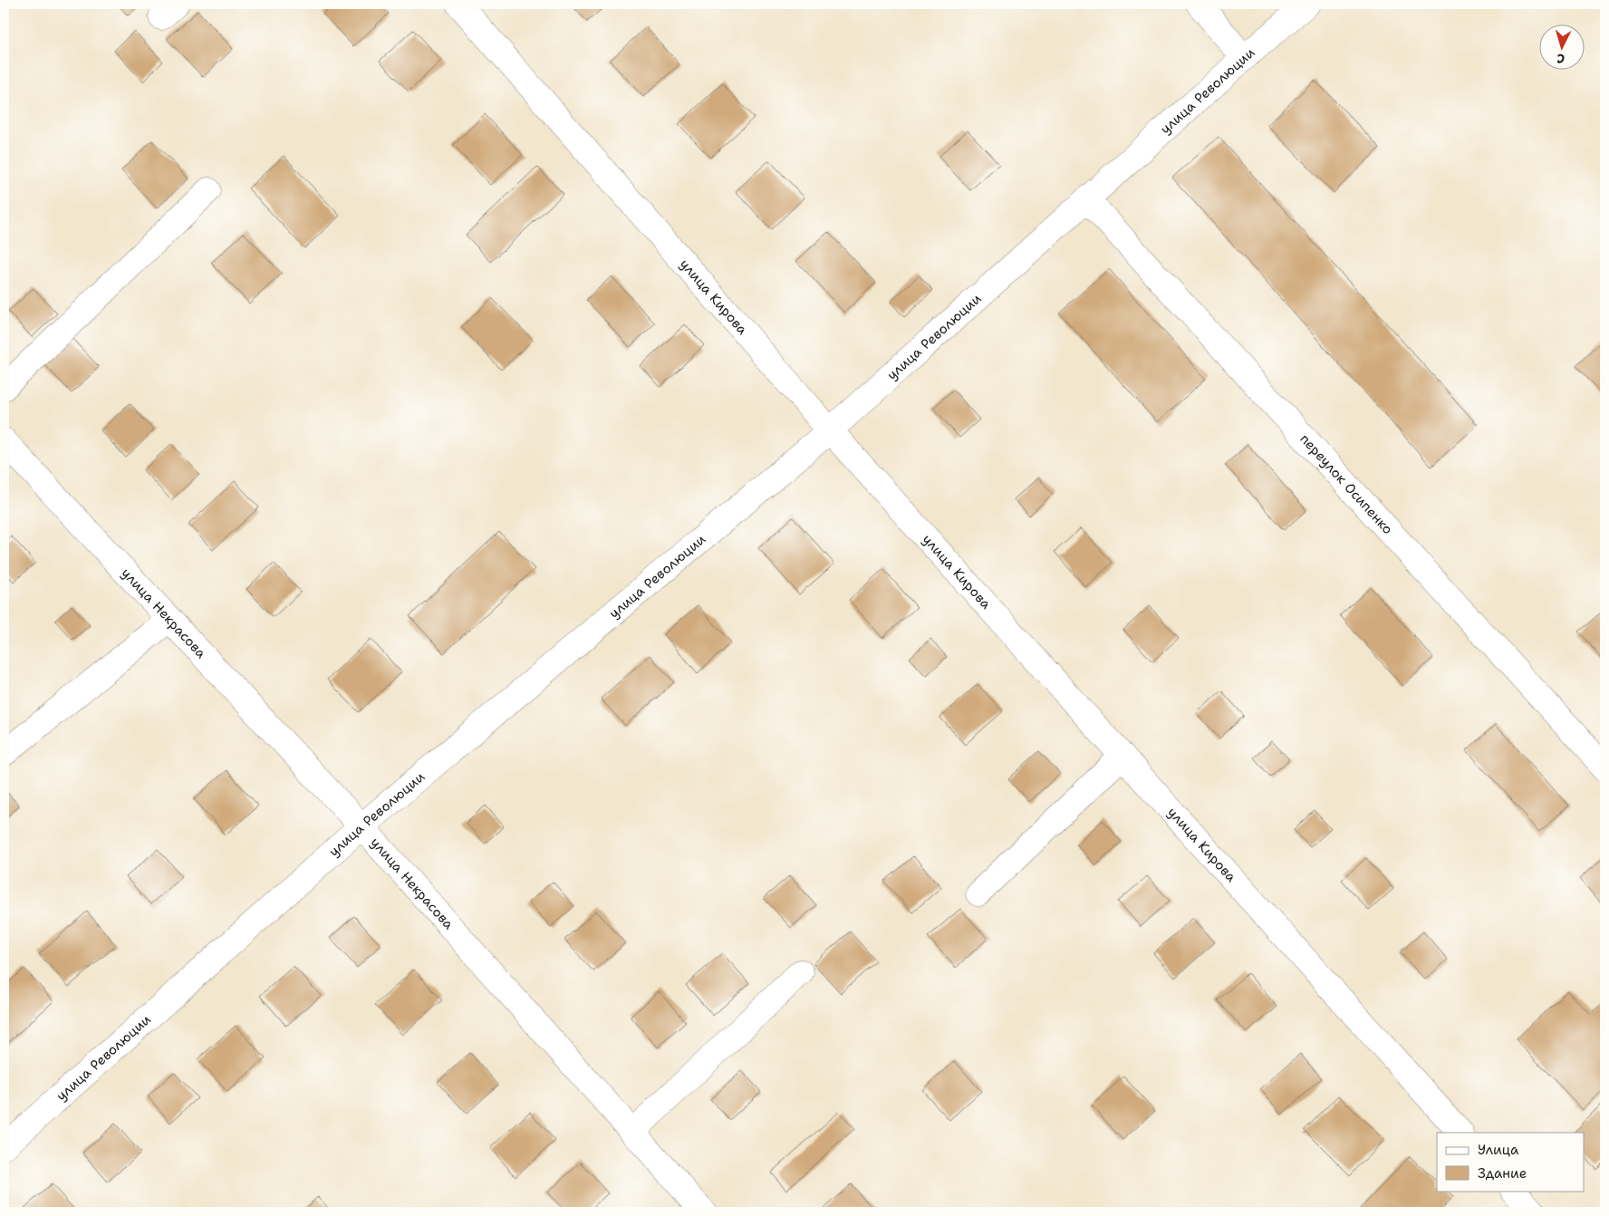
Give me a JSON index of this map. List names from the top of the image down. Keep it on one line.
{"streets":{"street":["улица Революции","улица Кирова","переулок Осипенко","улица Некрасова"]},"crossings":[["улица Революции","улица Кирова"],["улица Революции","переулок Осипенко"],["улица Революции","улица Некрасова"]],"legend":["Улица","Здание"],"north":"bottom"}
